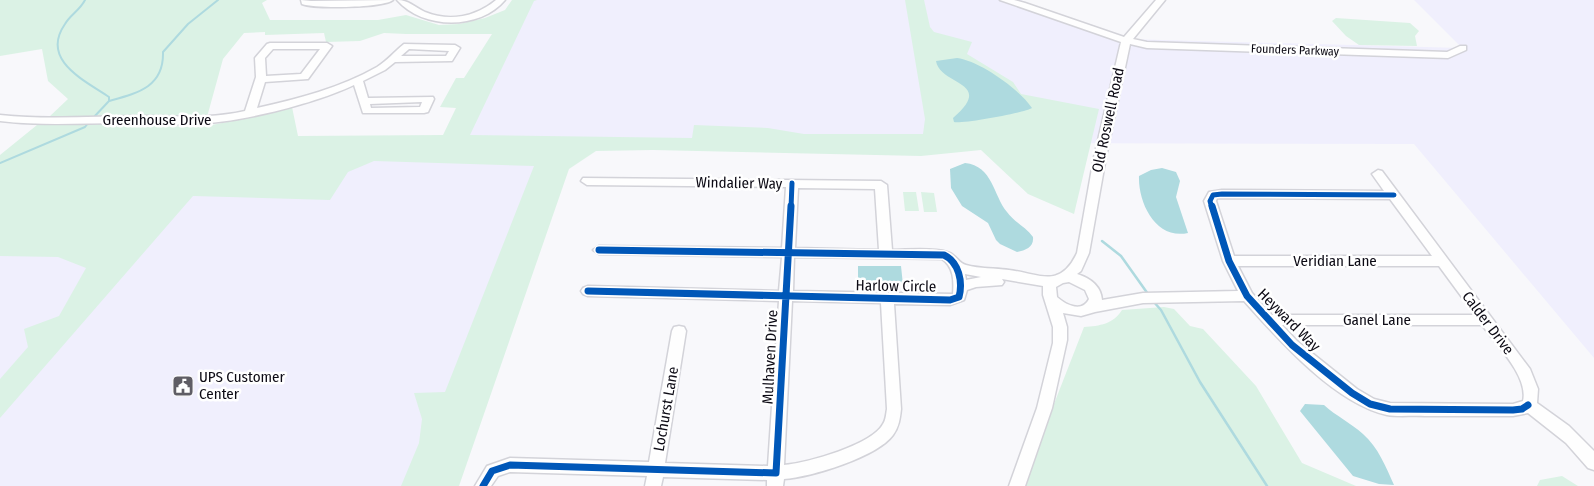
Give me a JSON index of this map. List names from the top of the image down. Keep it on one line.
{"streets":{"street":["Founders Parkway","Greenhouse Drive","Old Roswell Road","Windalier Way","Veridian Lane","Harlow Circle","Heyward Way","Ganel Lane","Calder Drive","Mulhaven Drive","Lochurst Lane"]},"crossings":[["Founders Parkway","Old Roswell Road"],["Old Roswell Road","Harlow Circle"],["Old Roswell Road","Heyward Way"],["Windalier Way","Mulhaven Drive"],["Veridian Lane","Heyward Way"],["Veridian Lane","Calder Drive"],["Harlow Circle","Heyward Way"],["Harlow Circle","Mulhaven Drive"],["Heyward Way","Ganel Lane"],["Heyward Way","Calder Drive"],["Ganel Lane","Calder Drive"]],"places":{"public building":["UPS Customer Center"]}}
